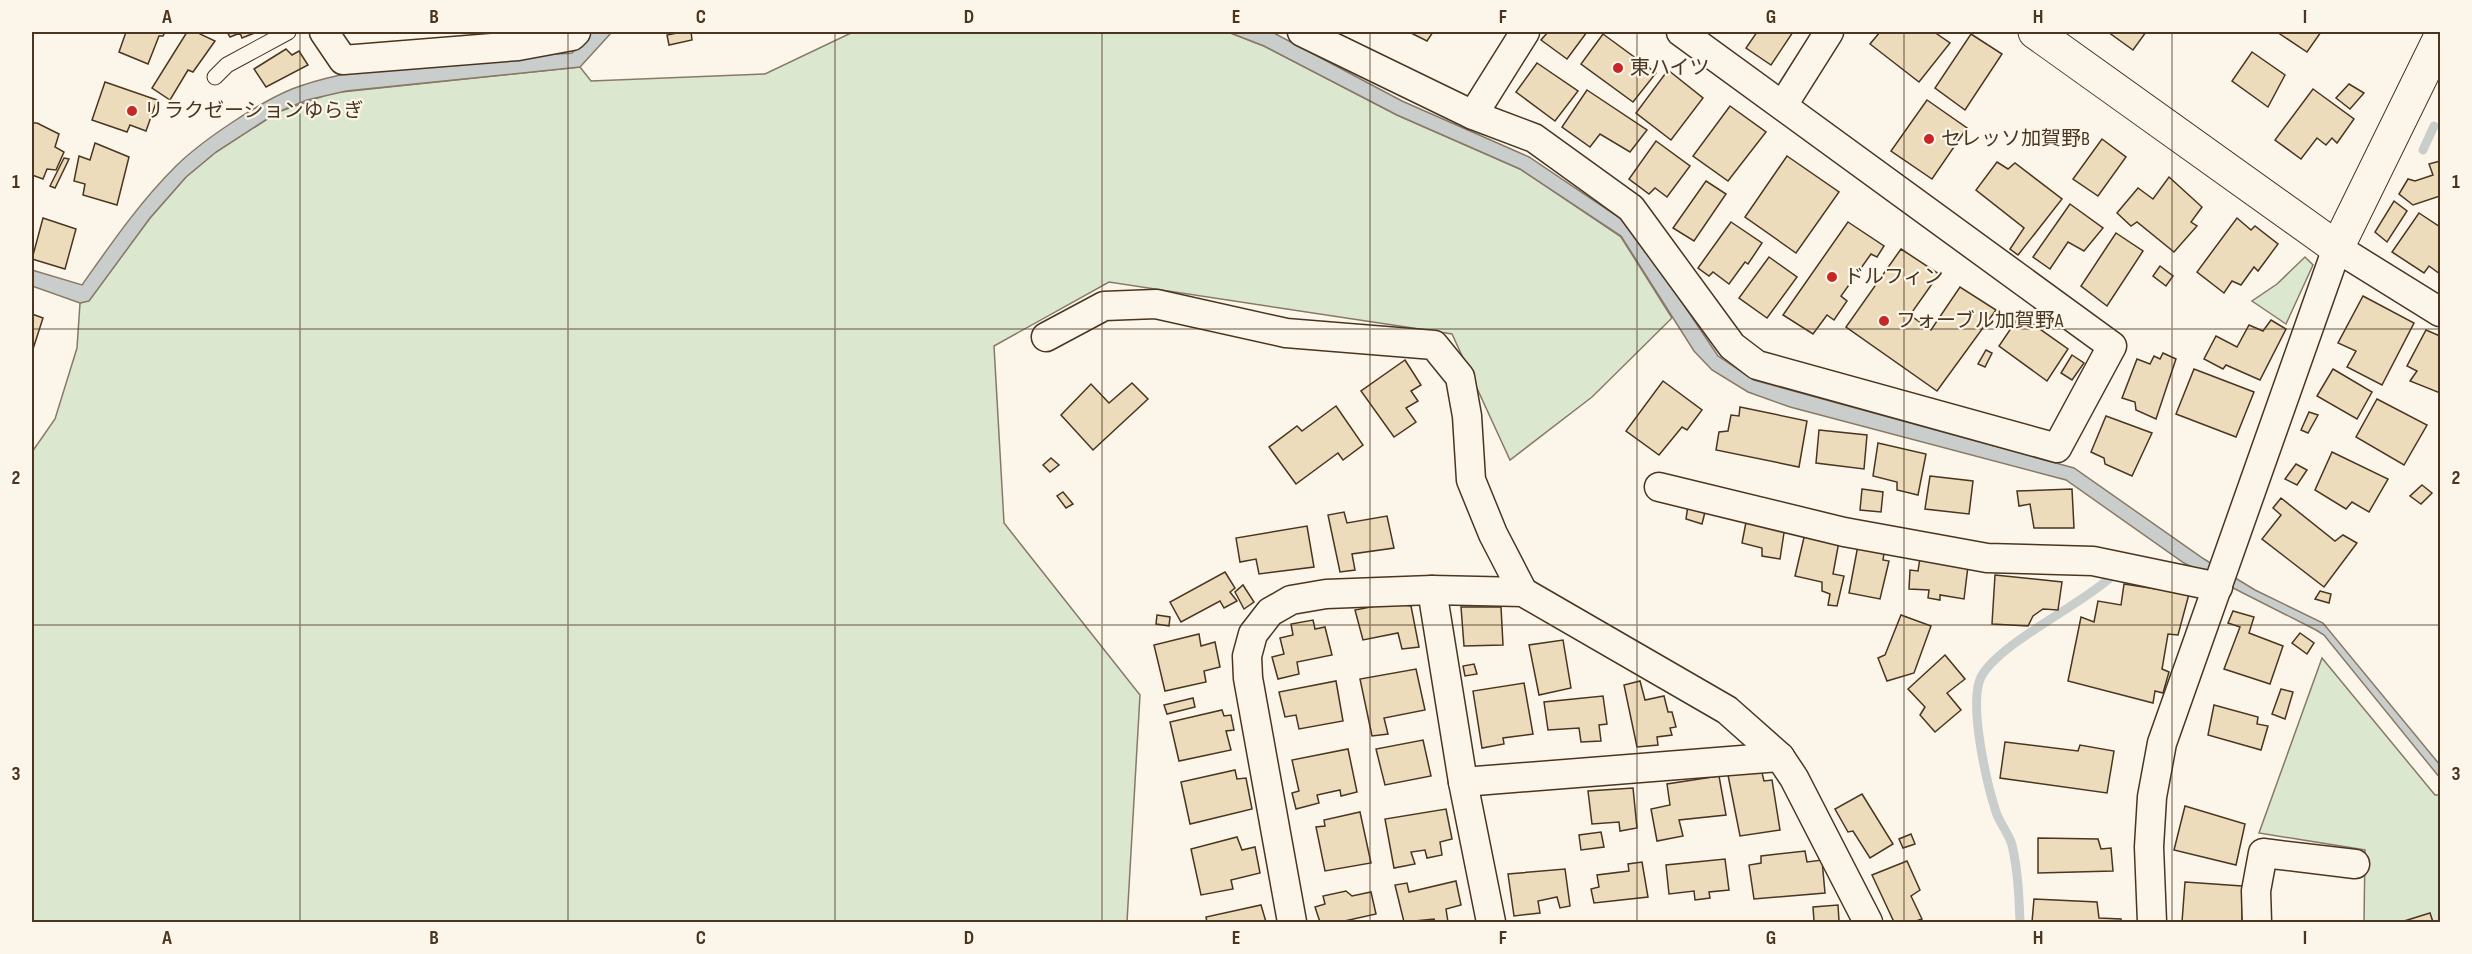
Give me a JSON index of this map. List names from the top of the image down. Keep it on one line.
{"places":["東ハイツ","リラクゼーションゆらぎ","セレッソ加賀野B","ドルフィン","フォーブル加賀野A"],"grid":{"columns":["A","B","C","D","E","F","G","H","I"],"rows":["1","2","3"]}}
